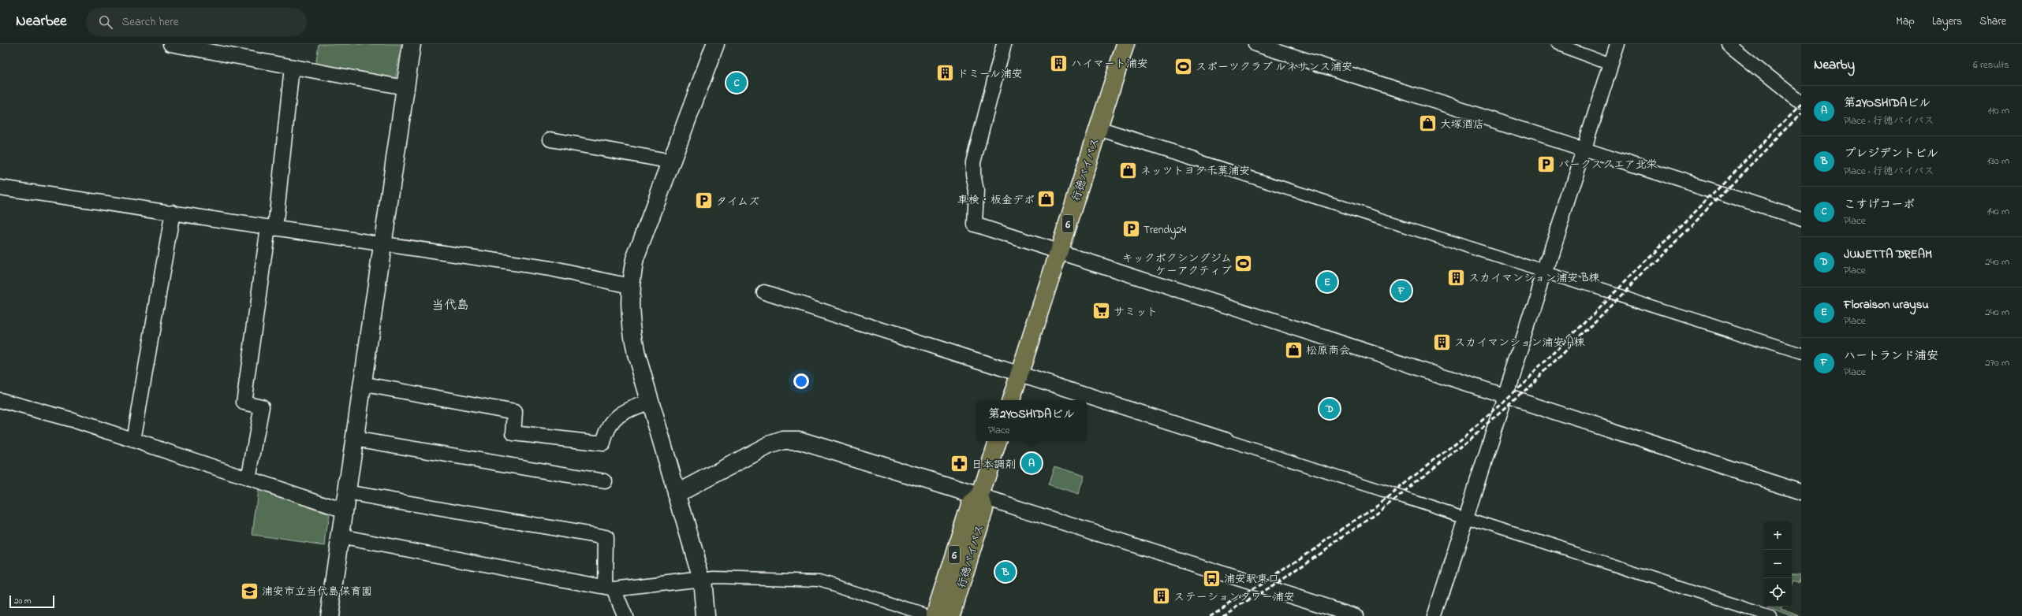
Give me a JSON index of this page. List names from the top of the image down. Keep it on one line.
{"streets":{"main road":["行徳バイパス","6"]},"districts":["当代島"],"places":{"building":["ハイマート浦安","ドミール浦安","スカイマンション浦安 B棟","スカイマンション浦安 A棟","ステーションタワー浦安"],"sports":["スポーツクラブ ルネサンス浦安","キックボクシングジム ケーアクティブ"],"shop":["大塚酒店","ネッツトヨタ千葉浦安","車検・板金デポ","松原商会"],"parking":["パークスクエア北栄","タイムズ","Trendy24"],"supermarket":["サミット"],"pharmacy":["日本調剤"],"bus stop":["浦安駅東口"],"school or university":["浦安市立当代島保育園"]},"scale_bar":"20 m","page":{"header":"Nearbee","search":"Search here","nav":["Map","Layers","Share"],"heading":["Nearby","6 results"],"pins":["C","E","F","D","A","B"],"list":[{"mark":"A","name":"第2YOSHIDAビル","note":"Place · 行徳バイパス","value":"110 m"},{"mark":"B","name":"プレジデントビル","note":"Place · 行徳バイパス","value":"130 m"},{"mark":"C","name":"こすげコーポ","note":"Place","value":"140 m"},{"mark":"D","name":"JUNETTA DREAM","note":"Place","value":"240 m"},{"mark":"E","name":"Floraison uraysu","note":"Place","value":"240 m"},{"mark":"F","name":"ハートランド浦安","note":"Place","value":"270 m"}],"popup":["第2YOSHIDAビル","Place"],"map_buttons":["+","−"],"scale":"20 m"}}
